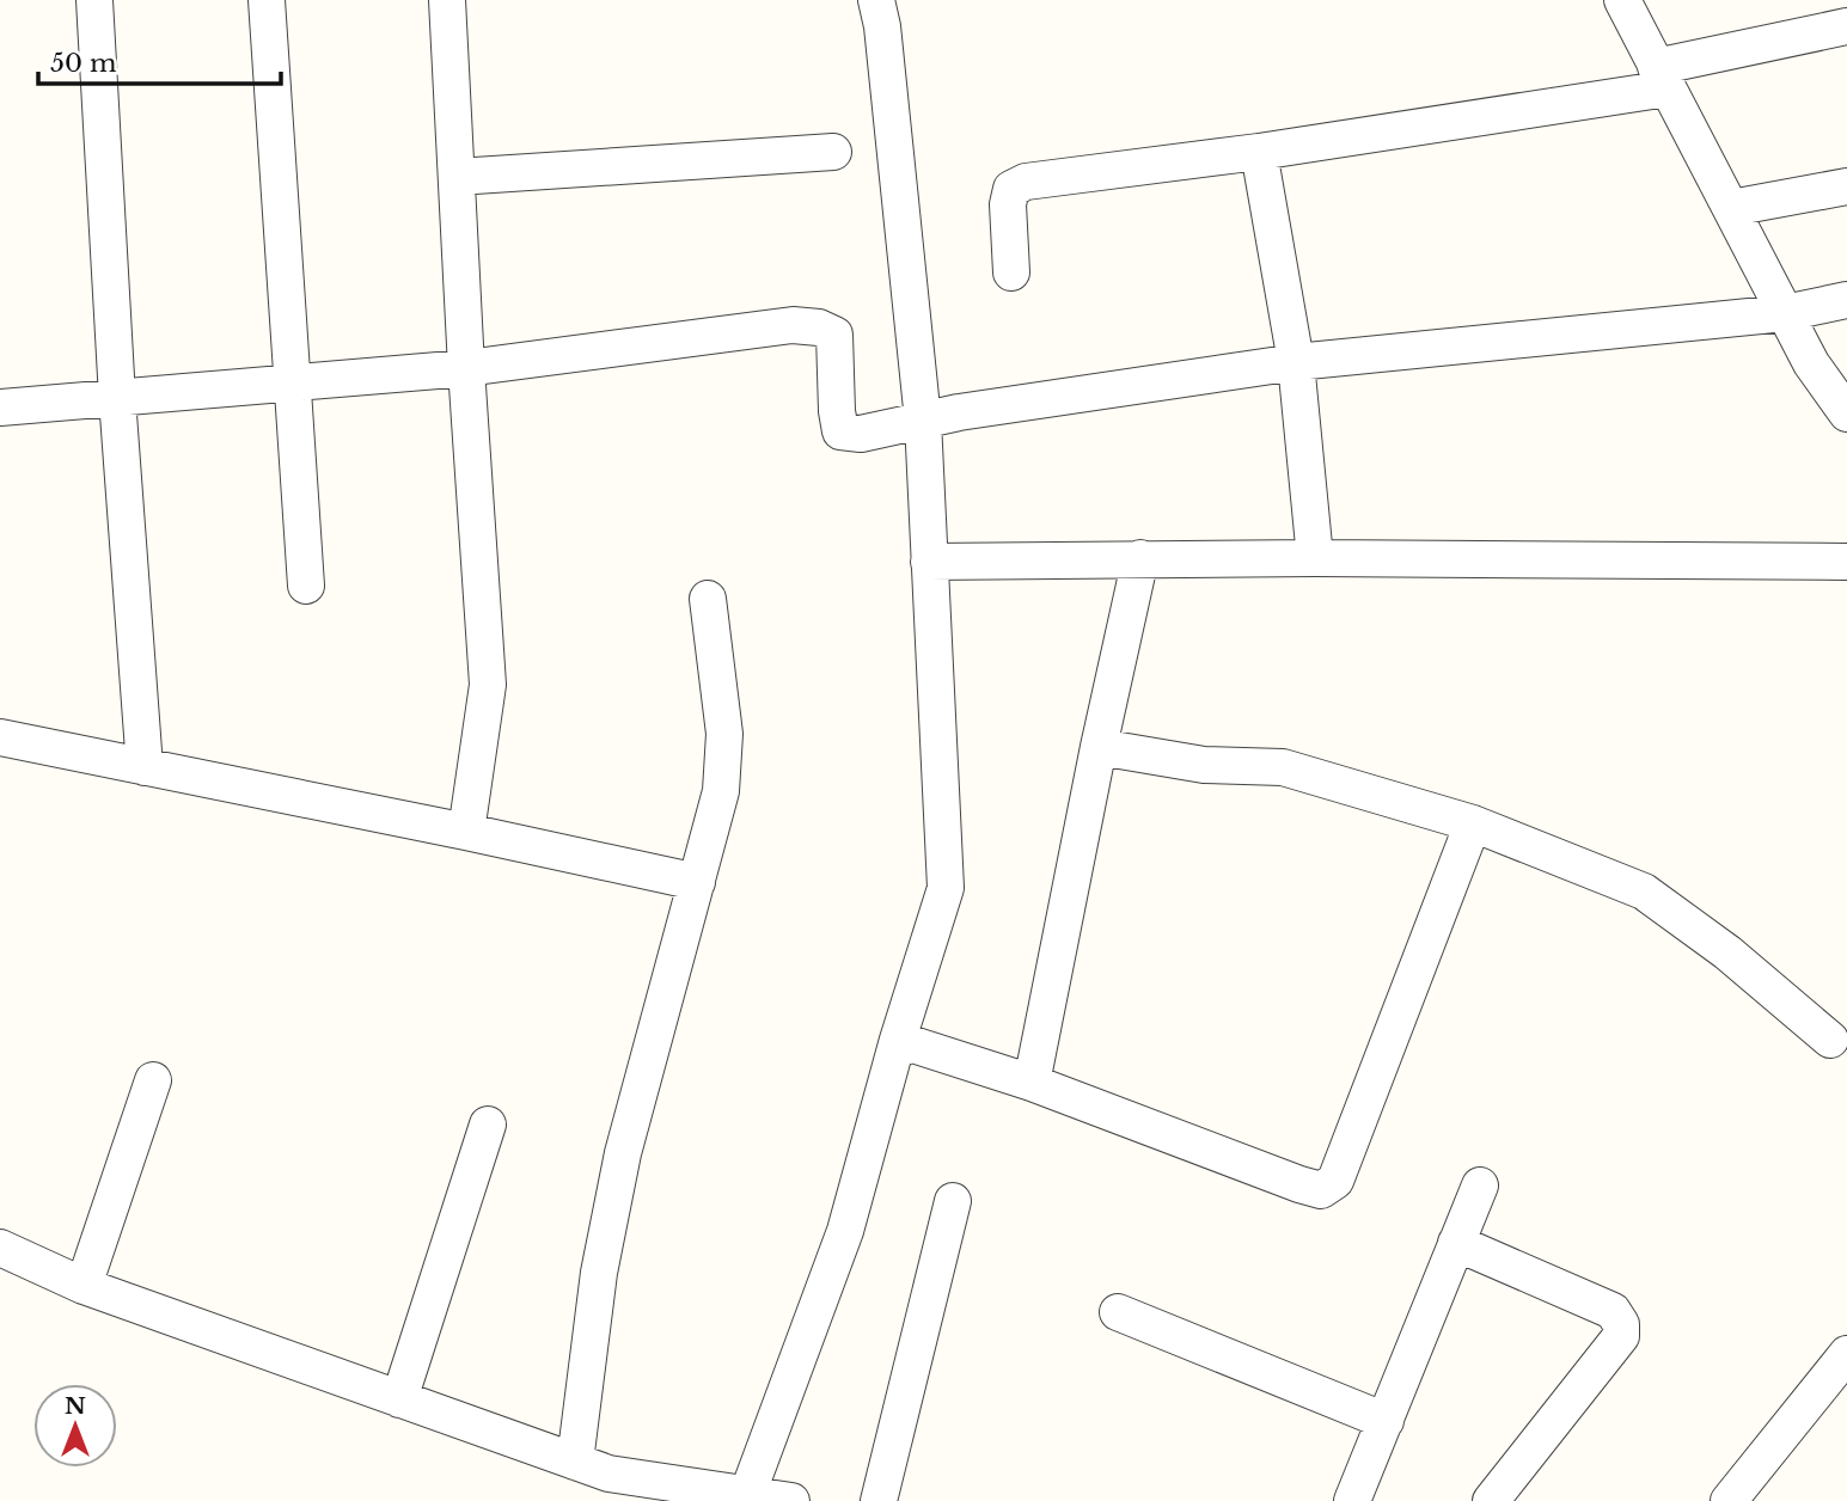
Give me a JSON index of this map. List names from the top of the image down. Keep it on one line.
{"scale_bar":"50 m","north":"top"}
